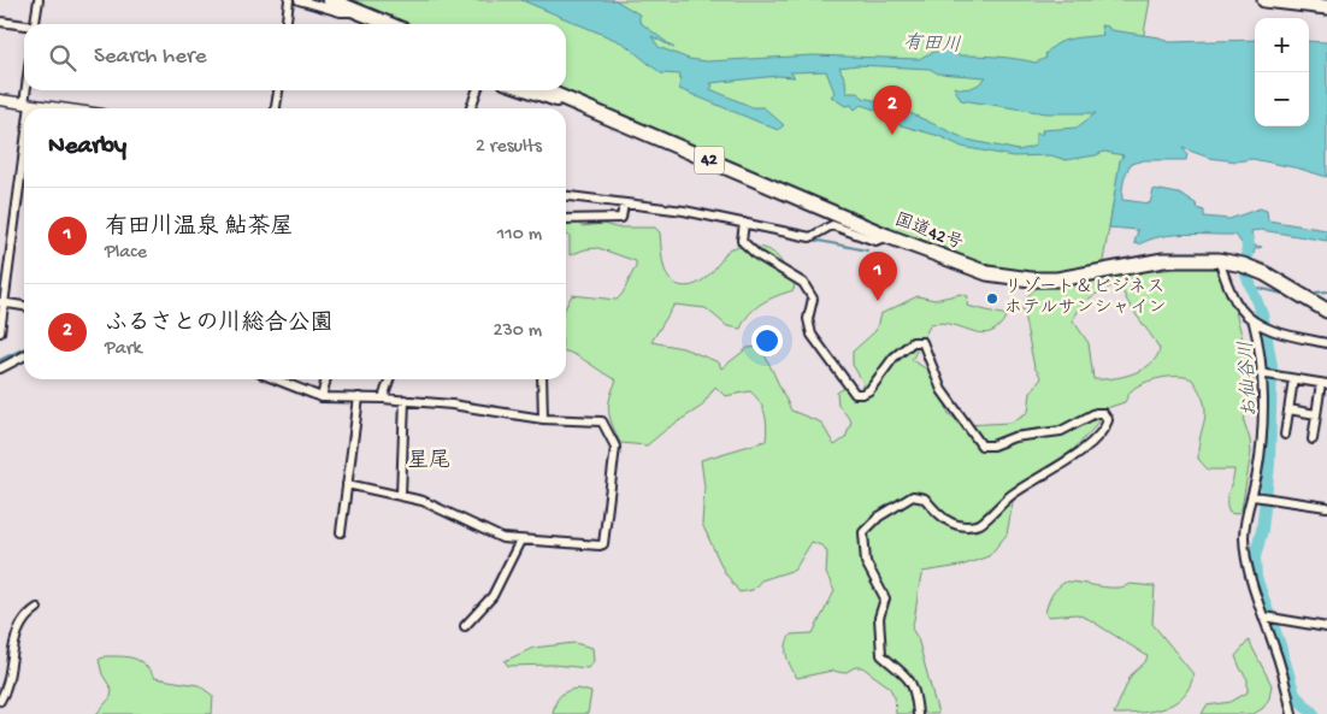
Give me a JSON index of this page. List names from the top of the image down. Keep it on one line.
{"streets":{"highway":["42","国道42号"]},"districts":["星尾"],"water":["有田川","お仙谷川"],"places":["リゾート＆ビジネス ホテルサンシャイン"],"page":{"map_buttons":["+","−"],"search":"Search here","pins":["2","1"],"heading":["Nearby","2 results"],"list":[{"mark":"1","name":"有田川温泉 鮎茶屋","note":"Place","value":"110 m"},{"mark":"2","name":"ふるさとの川総合公園","note":"Park","value":"230 m"}]}}
